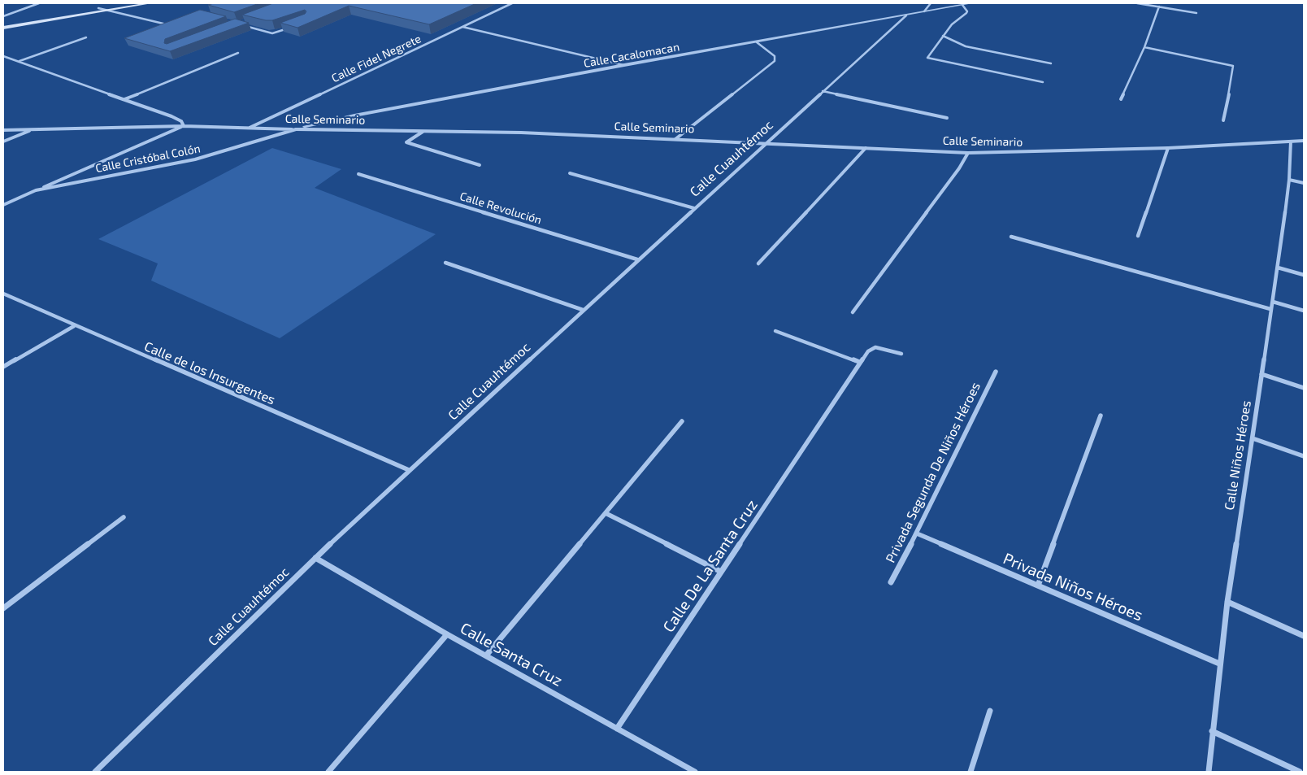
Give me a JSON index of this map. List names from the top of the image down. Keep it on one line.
{"streets":{"street":["Calle Cacalomacan","Calle Fidel Negrete","Calle Seminario","Calle Cristóbal Colón","Calle Cuauhtémoc","Calle Revolución","Calle de los Insurgentes","Calle Niños Héroes","Privada Segunda De Niños Héroes","Calle De La Santa Cruz","Privada Niños Héroes","Calle Santa Cruz"]},"crossings":[["Calle Cacalomacan","Calle Seminario"],["Calle Cacalomacan","Calle Cristóbal Colón"],["Calle Cacalomacan","Calle Cuauhtémoc"],["Calle Fidel Negrete","Calle Seminario"],["Calle Seminario","Calle Cristóbal Colón"],["Calle Seminario","Calle Cuauhtémoc"],["Calle Seminario","Calle Niños Héroes"],["Calle Cuauhtémoc","Calle Revolución"],["Calle Cuauhtémoc","Calle de los Insurgentes"],["Calle Cuauhtémoc","Calle Santa Cruz"],["Calle Niños Héroes","Privada Niños Héroes"],["Privada Segunda De Niños Héroes","Privada Niños Héroes"],["Calle De La Santa Cruz","Calle Santa Cruz"]]}
